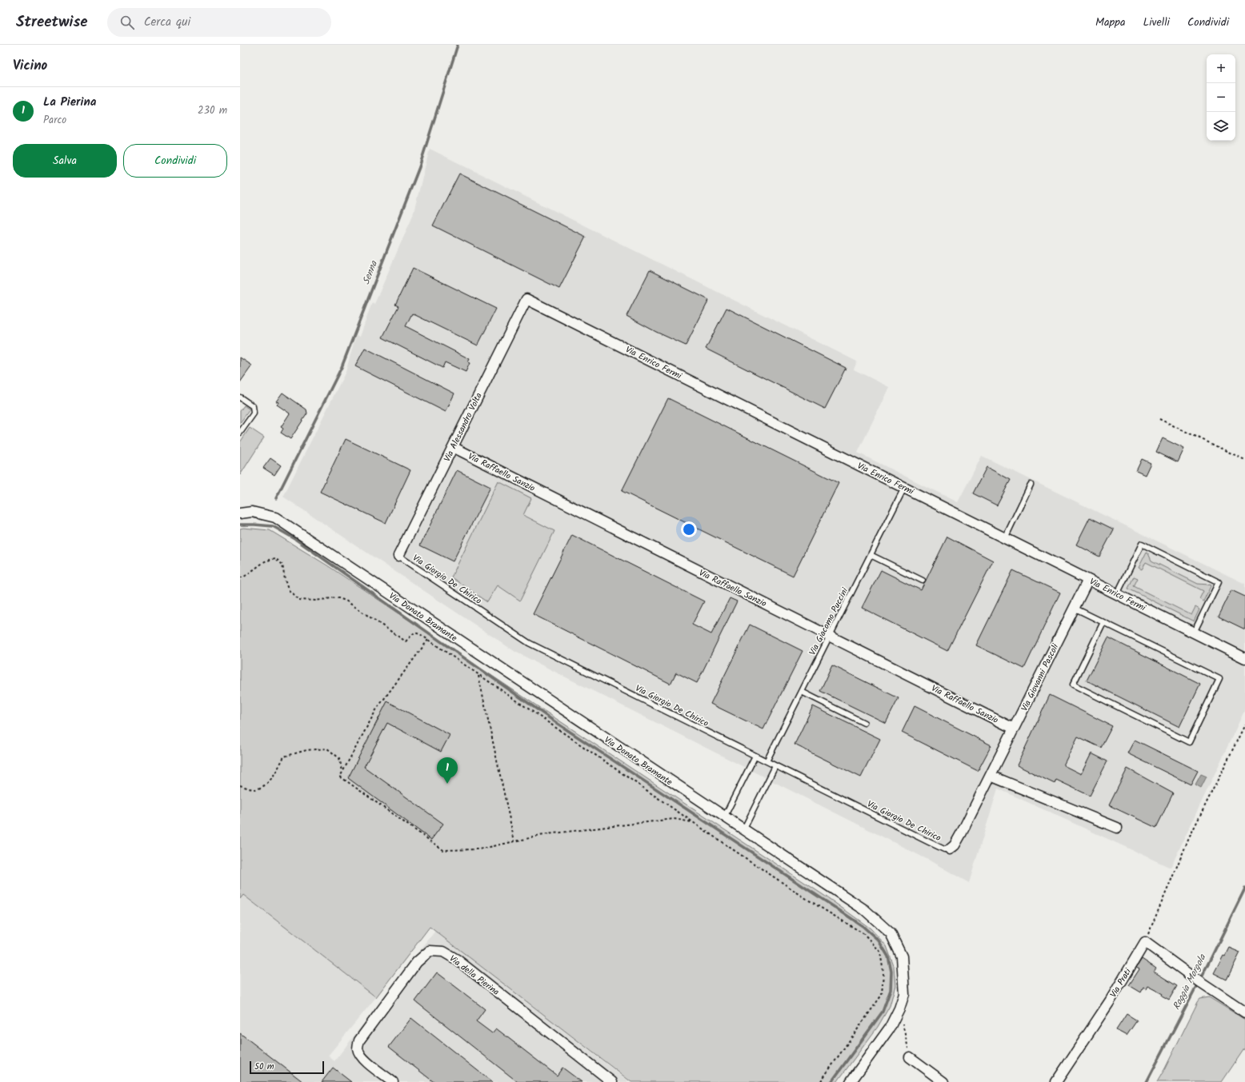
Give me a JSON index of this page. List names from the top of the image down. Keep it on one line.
{"streets":{"street":["Via Enrico Fermi","Via Alessandro Volta","Via Raffaello Sanzio","Via Donato Bramante","Via Giovanni Pascoli","Via della Pierina","Via Prati"],"lane":["Via Giorgio De Chirico","Via Giacomo Puccini"]},"crossings":[["Via Enrico Fermi","Via Alessandro Volta"],["Via Enrico Fermi","Via Giacomo Puccini"],["Via Enrico Fermi","Via Giovanni Pascoli"],["Via Alessandro Volta","Via Raffaello Sanzio"],["Via Alessandro Volta","Via Giorgio De Chirico"],["Via Raffaello Sanzio","Via Giacomo Puccini"],["Via Raffaello Sanzio","Via Giovanni Pascoli"],["Via Giorgio De Chirico","Via Giacomo Puccini"],["Via Giorgio De Chirico","Via Giovanni Pascoli"]],"water":["Senna","Roggia Morgola"],"scale_bar":"50 m","page":{"header":"Streetwise","search":"Cerca qui","nav":["Mappa","Livelli","Condividi"],"heading":"Vicino","map_buttons":["+","−"],"list":[{"mark":"1","name":"La Pierina","note":"Parco","value":"230 m"}],"buttons":["Salva","Condividi"],"pins":"1","scale":"50 m"}}
